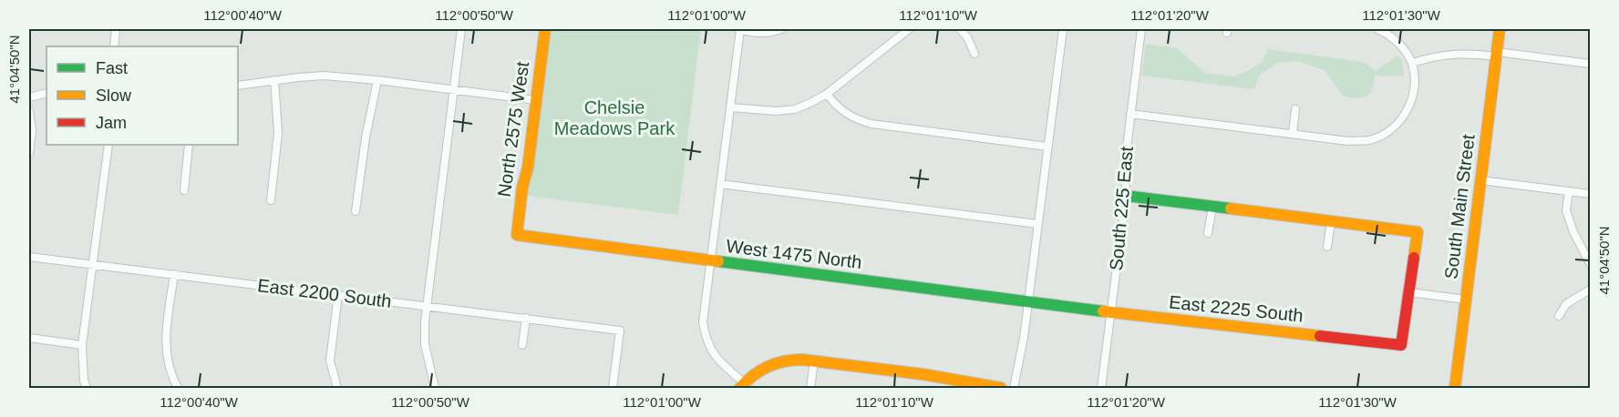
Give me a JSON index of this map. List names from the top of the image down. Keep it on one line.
{"streets":{"street":["North 2575 West","South Main Street","South 225 East","West 1475 North","East 2200 South","East 2225 South"]},"crossings":[["North 2575 West","West 1475 North"],["South 225 East","East 2225 South"],["West 1475 North","East 2225 South"]],"parks":["Chelsie Meadows Park"],"legend":["Fast","Slow","Jam"],"coordinates":["112°00'40\"W","112°00'50\"W","112°01'00\"W","112°01'10\"W","112°01'20\"W","112°01'30\"W","41°04'50\"N"]}
